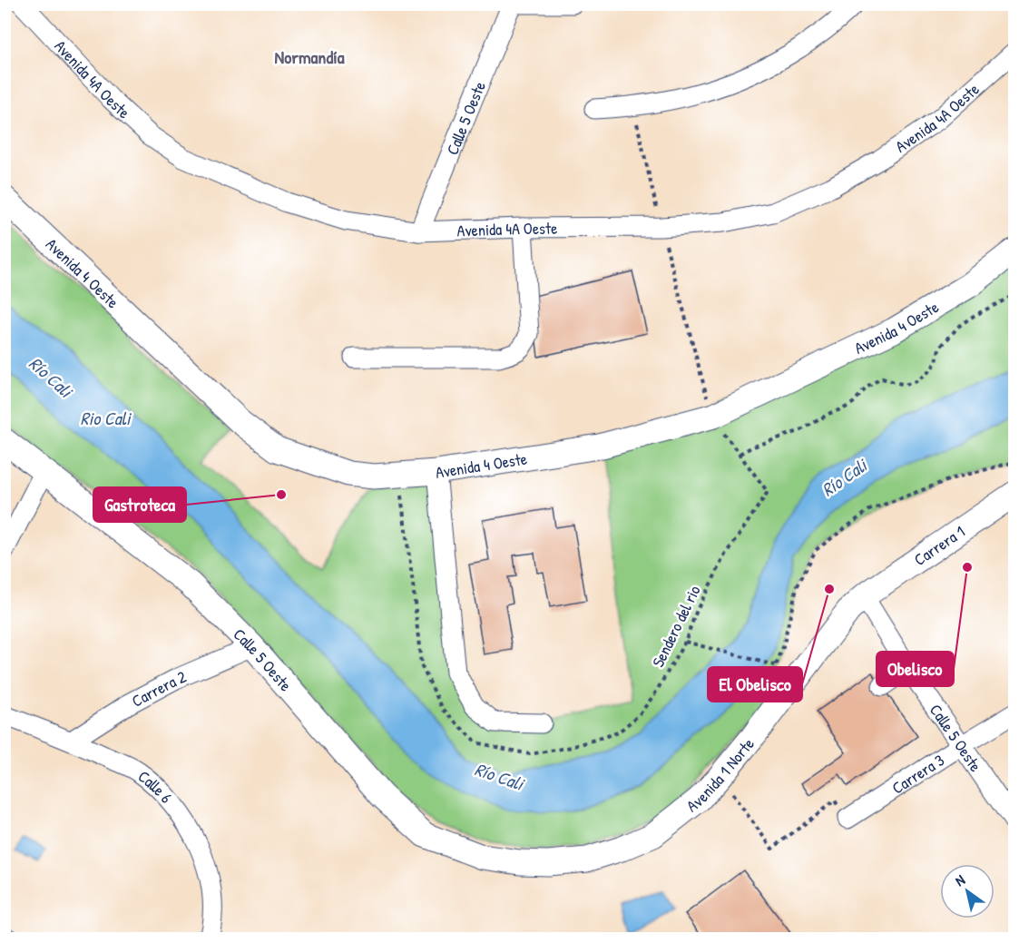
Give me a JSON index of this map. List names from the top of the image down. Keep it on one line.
{"streets":{"main road":["Calle 5 Oeste","Avenida 4 Oeste","Carrera 1","Avenida 1 Norte"],"street":["Avenida 4A Oeste","Carrera 2","Carrera 3","Calle 6"],"path":["Sendero del rio"]},"crossings":[["Avenida 4A Oeste","Calle 5 Oeste"],["Calle 5 Oeste","Carrera 1"],["Calle 5 Oeste","Carrera 2"],["Calle 5 Oeste","Avenida 1 Norte"],["Calle 5 Oeste","Carrera 3"],["Carrera 1","Avenida 1 Norte"],["Carrera 2","Calle 6"]],"districts":["Normandía"],"water":["Río Cali","Rio Cali"],"places":["Gastroteca","Obelisco","El Obelisco"],"north":"top left"}
